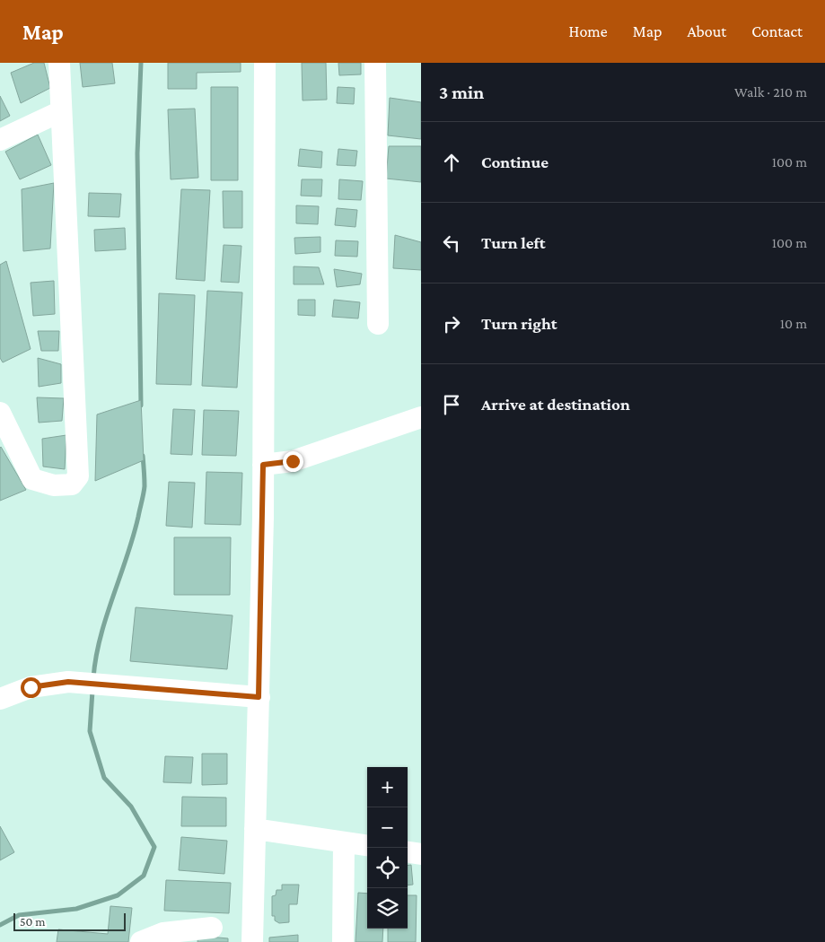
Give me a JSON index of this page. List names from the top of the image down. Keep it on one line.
{"scale_bar":"50 m","page":{"header":"Map","nav":["Home","Map","About","Contact"],"heading":["3 min","Walk · 210 m"],"list":[["Continue","100 m"],["Turn left","100 m"],["Turn right","10 m"],"Arrive at destination"],"map_buttons":["+","−"],"scale":"50 m"}}
